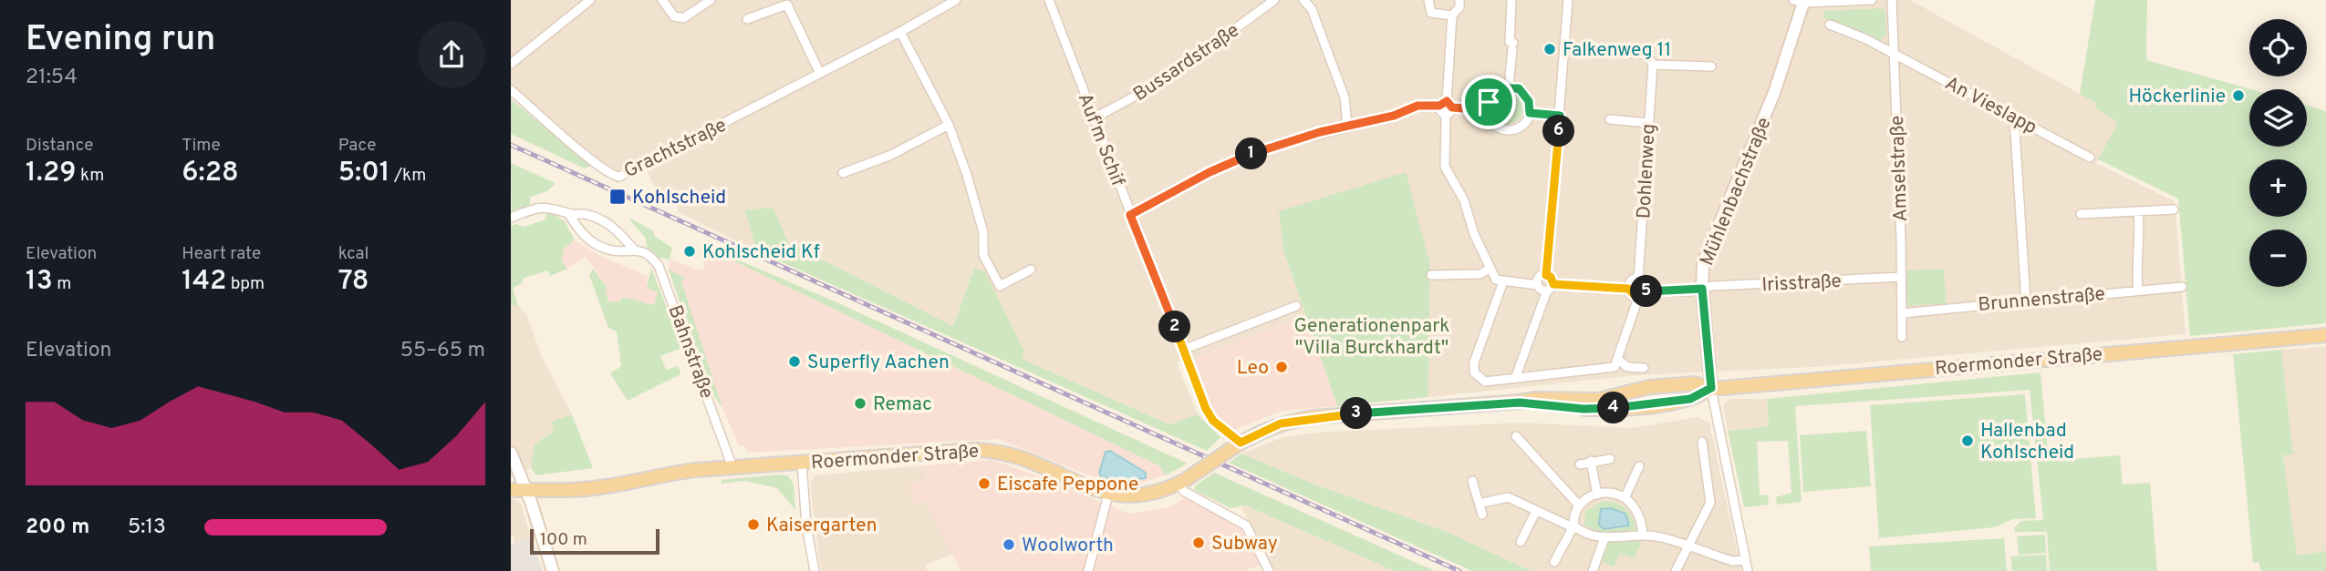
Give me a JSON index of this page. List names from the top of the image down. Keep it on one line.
{"streets":{"main road":["Roermonder Straße"],"street":["Bussardstraße","An Vieslapp","Auf'm Schif","Grachtstraße","Amselstraße","Dohlenweg","Mühlenbachstraße","Irisstraße","Brunnenstraße","Bahnstraße"]},"crossings":[["Bussardstraße","Auf'm Schif"],["An Vieslapp","Amselstraße"],["Auf'm Schif","Roermonder Straße"],["Amselstraße","Irisstraße"],["Amselstraße","Brunnenstraße"],["Dohlenweg","Irisstraße"],["Mühlenbachstraße","Irisstraße"],["Mühlenbachstraße","Roermonder Straße"],["Bahnstraße","Roermonder Straße"]],"parks":["Generationenpark \"Villa Burckhardt\""],"places":{"other":["Falkenweg 11","Höckerlinie","Kohlscheid Kf","Superfly Aachen","Leo","Remac","Hallenbad Kohlscheid","Eiscafe Peppone","Kaisergarten","Subway","Woolworth"],"transit":["Kohlscheid"]},"scale_bar":"100 m","page":{"heading":["Evening run","21:54"],"map_buttons":["+","−"],"stats":[["Distance","1.29 km"],["Time","6:28"],["Pace","5:01 /km"],["Elevation","13 m"],["Heart rate","142 bpm"],["kcal","78"]],"pins":["6","1","5","2","4","3"],"chart":["Elevation","55–65 m"],"list":[{"name":"200 m","note":"5:13"}],"scale":"100 m"}}
